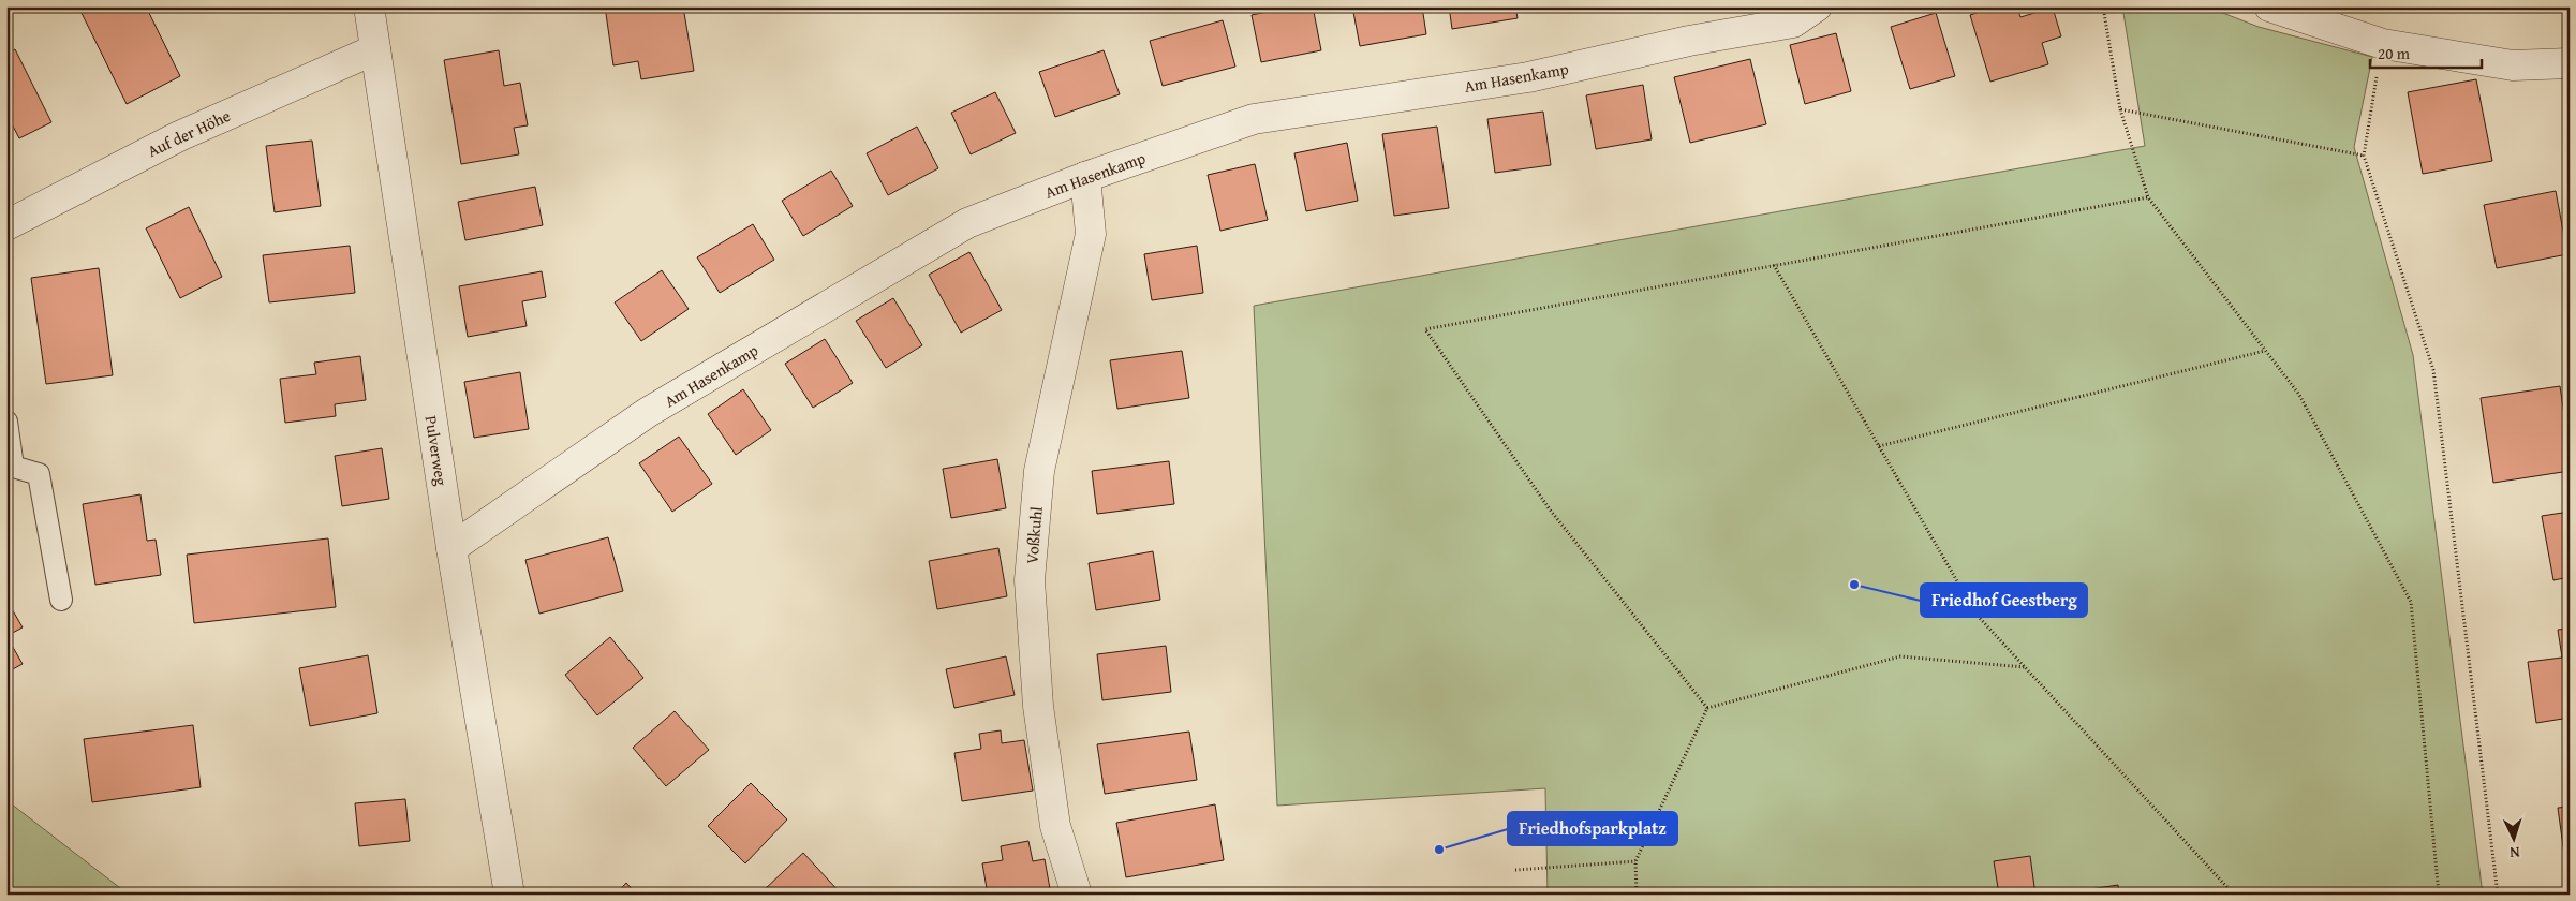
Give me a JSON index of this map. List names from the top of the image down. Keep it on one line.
{"streets":{"street":["Am Hasenkamp","Auf der Höhe","Pulverweg","Voßkuhl"]},"crossings":[["Am Hasenkamp","Pulverweg"],["Am Hasenkamp","Voßkuhl"],["Auf der Höhe","Pulverweg"]],"places":["Friedhof Geestberg","Friedhofsparkplatz"],"scale_bar":"20 m","north":"bottom"}
